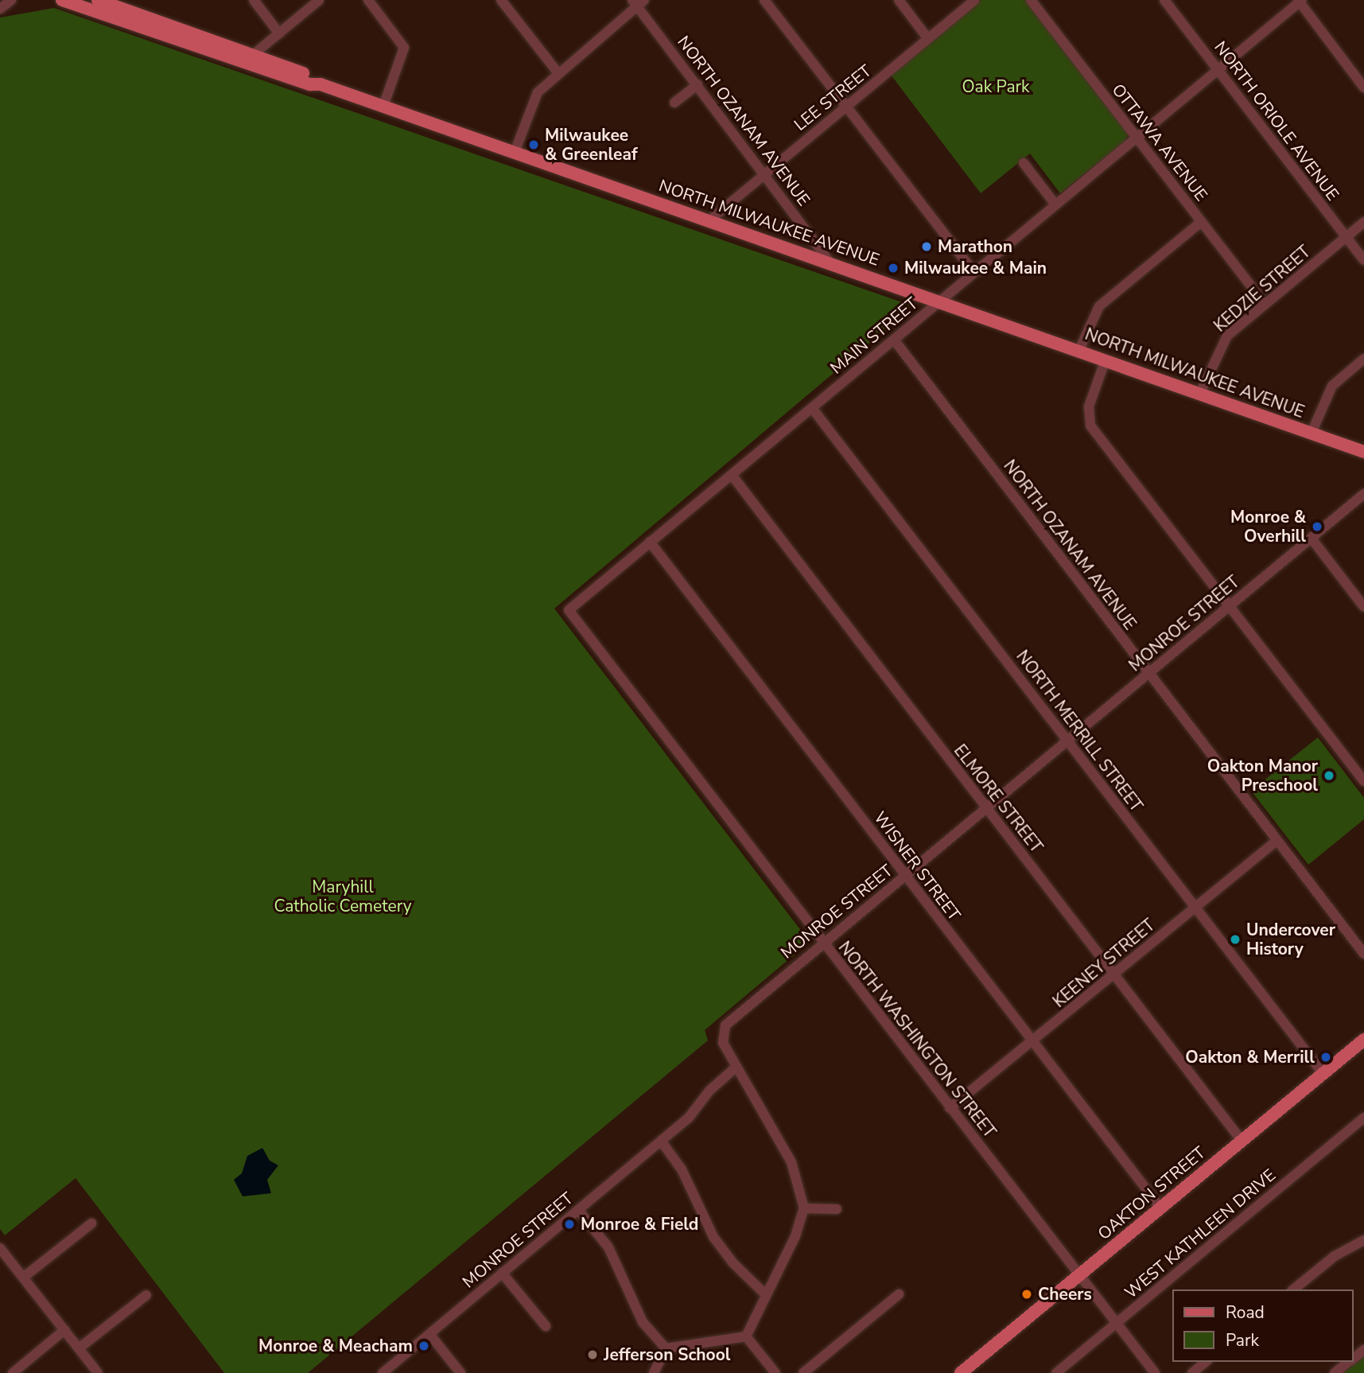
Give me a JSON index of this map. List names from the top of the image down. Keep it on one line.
{"streets":{"main road":["NORTH MILWAUKEE AVENUE","OAKTON STREET"],"street":["LEE STREET","NORTH OZANAM AVENUE","NORTH ORIOLE AVENUE","OTTAWA AVENUE","KEDZIE STREET","MAIN STREET","MONROE STREET","NORTH MERRILL STREET","ELMORE STREET","WISNER STREET","KEENEY STREET","NORTH WASHINGTON STREET","WEST KATHLEEN DRIVE"]},"crossings":[["LEE STREET","NORTH OZANAM AVENUE"],["LEE STREET","NORTH MILWAUKEE AVENUE"],["NORTH OZANAM AVENUE","NORTH MILWAUKEE AVENUE"],["NORTH OZANAM AVENUE","MAIN STREET"],["NORTH OZANAM AVENUE","MONROE STREET"],["NORTH OZANAM AVENUE","KEENEY STREET"],["NORTH ORIOLE AVENUE","KEDZIE STREET"],["NORTH ORIOLE AVENUE","MAIN STREET"],["OTTAWA AVENUE","KEDZIE STREET"],["OTTAWA AVENUE","MAIN STREET"],["NORTH MILWAUKEE AVENUE","KEDZIE STREET"],["NORTH MILWAUKEE AVENUE","MAIN STREET"],["MAIN STREET","NORTH MERRILL STREET"],["MAIN STREET","ELMORE STREET"],["MAIN STREET","WISNER STREET"],["MAIN STREET","NORTH WASHINGTON STREET"],["MONROE STREET","NORTH MERRILL STREET"],["MONROE STREET","ELMORE STREET"],["MONROE STREET","WISNER STREET"],["MONROE STREET","NORTH WASHINGTON STREET"],["NORTH MERRILL STREET","KEENEY STREET"],["NORTH MERRILL STREET","OAKTON STREET"],["ELMORE STREET","KEENEY STREET"],["ELMORE STREET","OAKTON STREET"],["WISNER STREET","KEENEY STREET"],["WISNER STREET","OAKTON STREET"],["KEENEY STREET","NORTH WASHINGTON STREET"],["NORTH WASHINGTON STREET","OAKTON STREET"],["NORTH WASHINGTON STREET","WEST KATHLEEN DRIVE"]],"parks":["Oak Park","Maryhill Catholic Cemetery"],"places":["Milwaukee & Greenleaf","Marathon","Milwaukee & Main","Monroe & Overhill","Oakton Manor Preschool","Undercover History","Oakton & Merrill","Monroe & Field","Cheers","Monroe & Meacham","Jefferson School"],"legend":["Road","Park"]}
